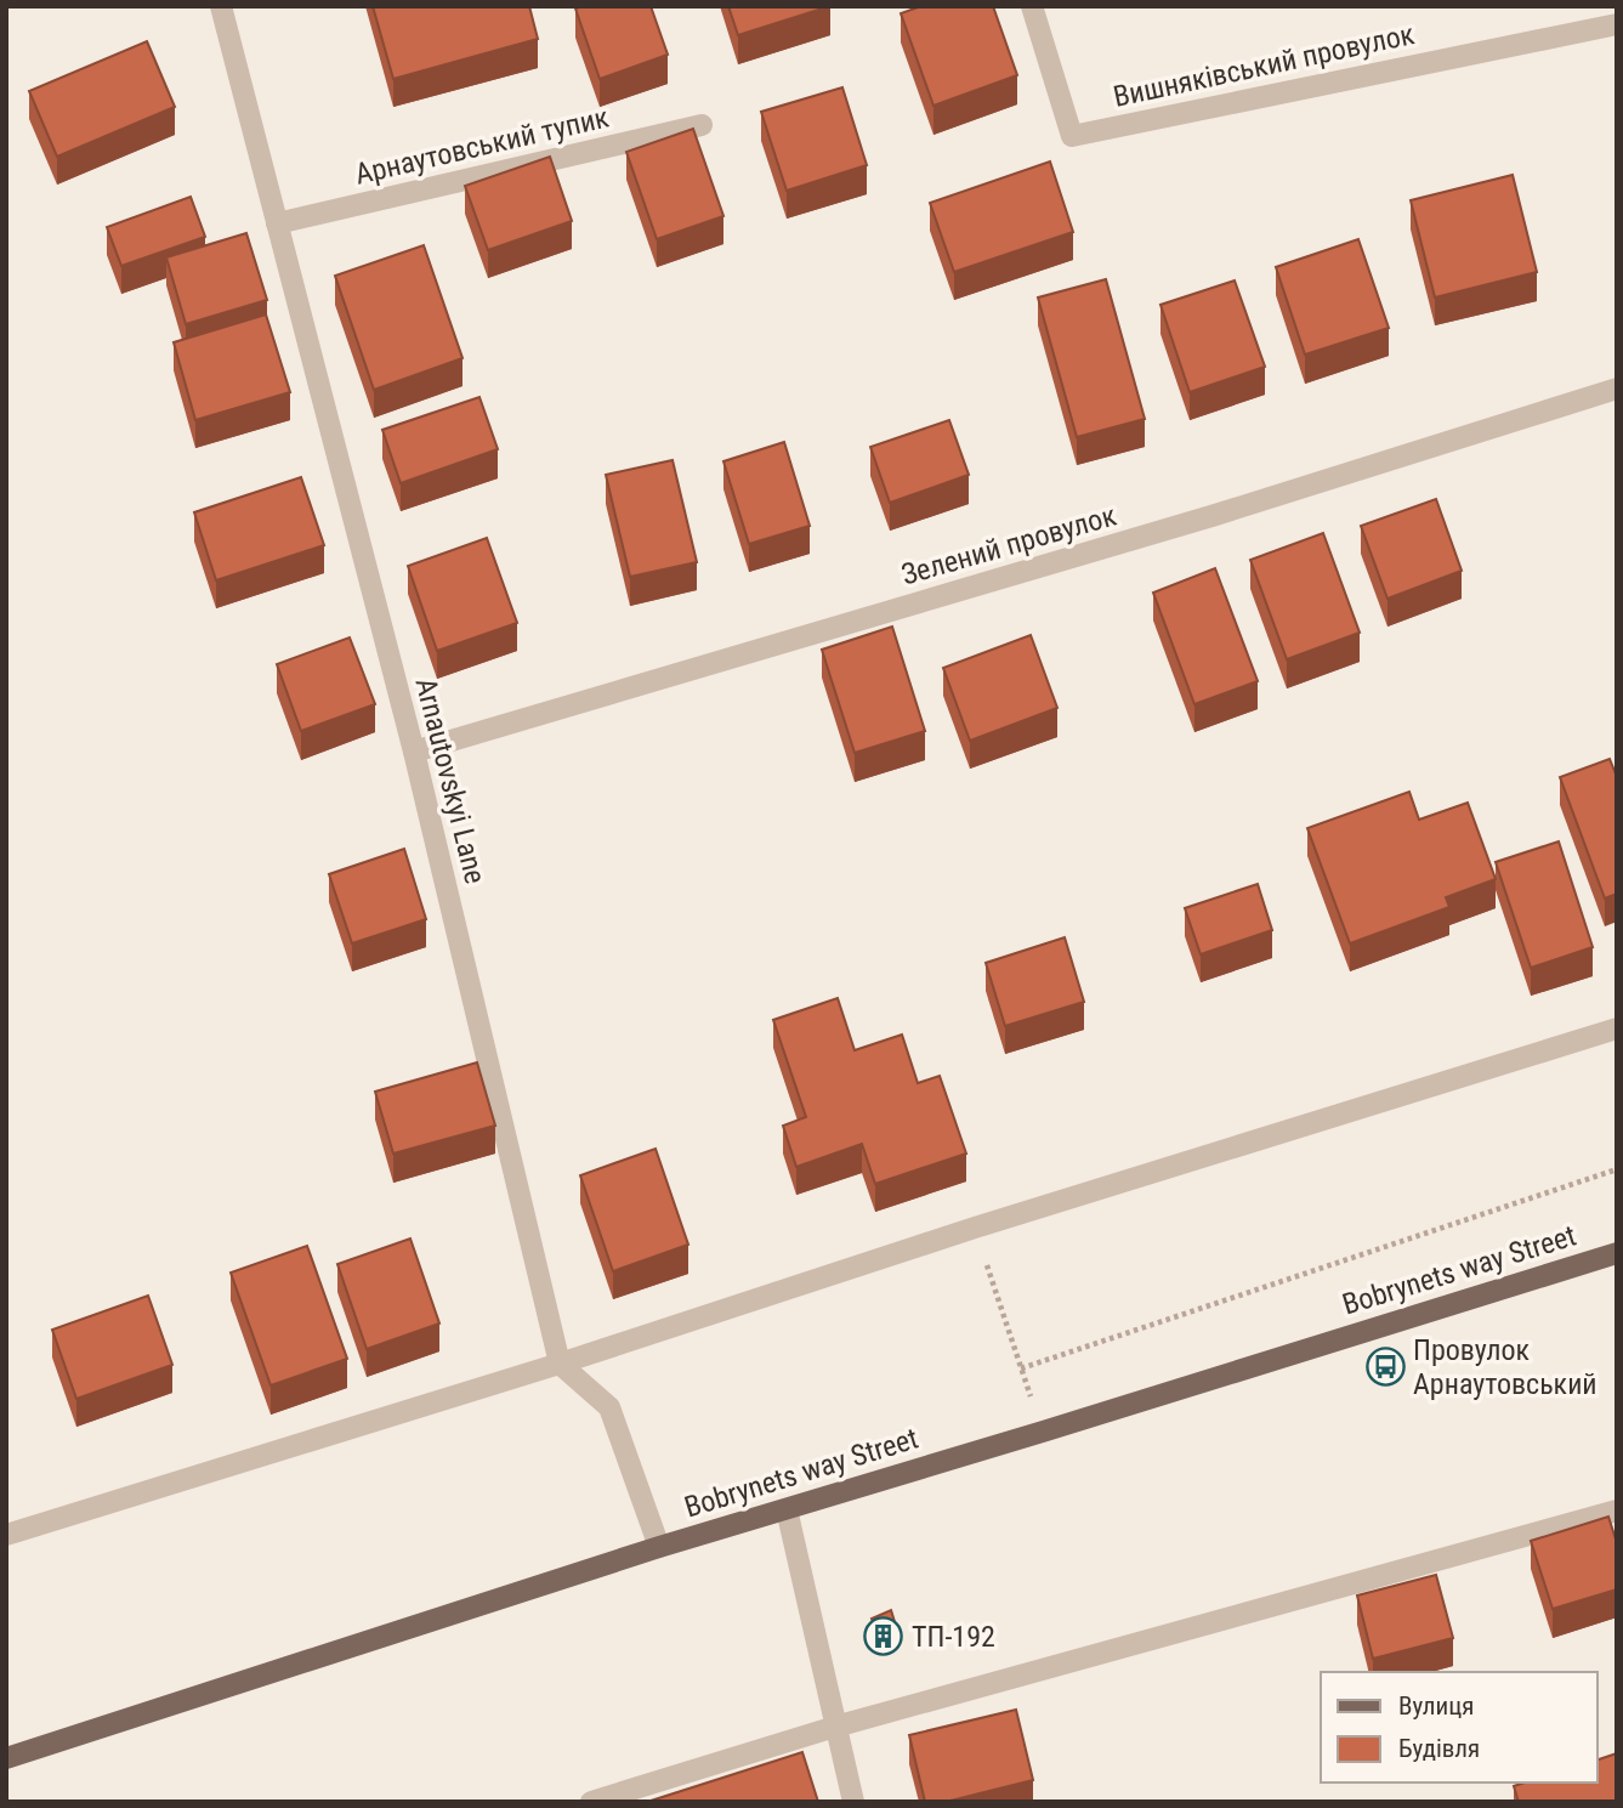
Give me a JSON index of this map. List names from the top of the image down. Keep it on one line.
{"streets":{"main road":["Bobrynets way Street"],"street":["Вишняківський провулок","Арнаутовський тупик","Зелений провулок","Arnautovskyi Lane"]},"crossings":[["Арнаутовський тупик","Arnautovskyi Lane"],["Зелений провулок","Arnautovskyi Lane"]],"places":{"bus stop":["Провулок Арнаутовський"],"building":["ТП-192"]},"legend":["Вулиця","Будівля"]}
